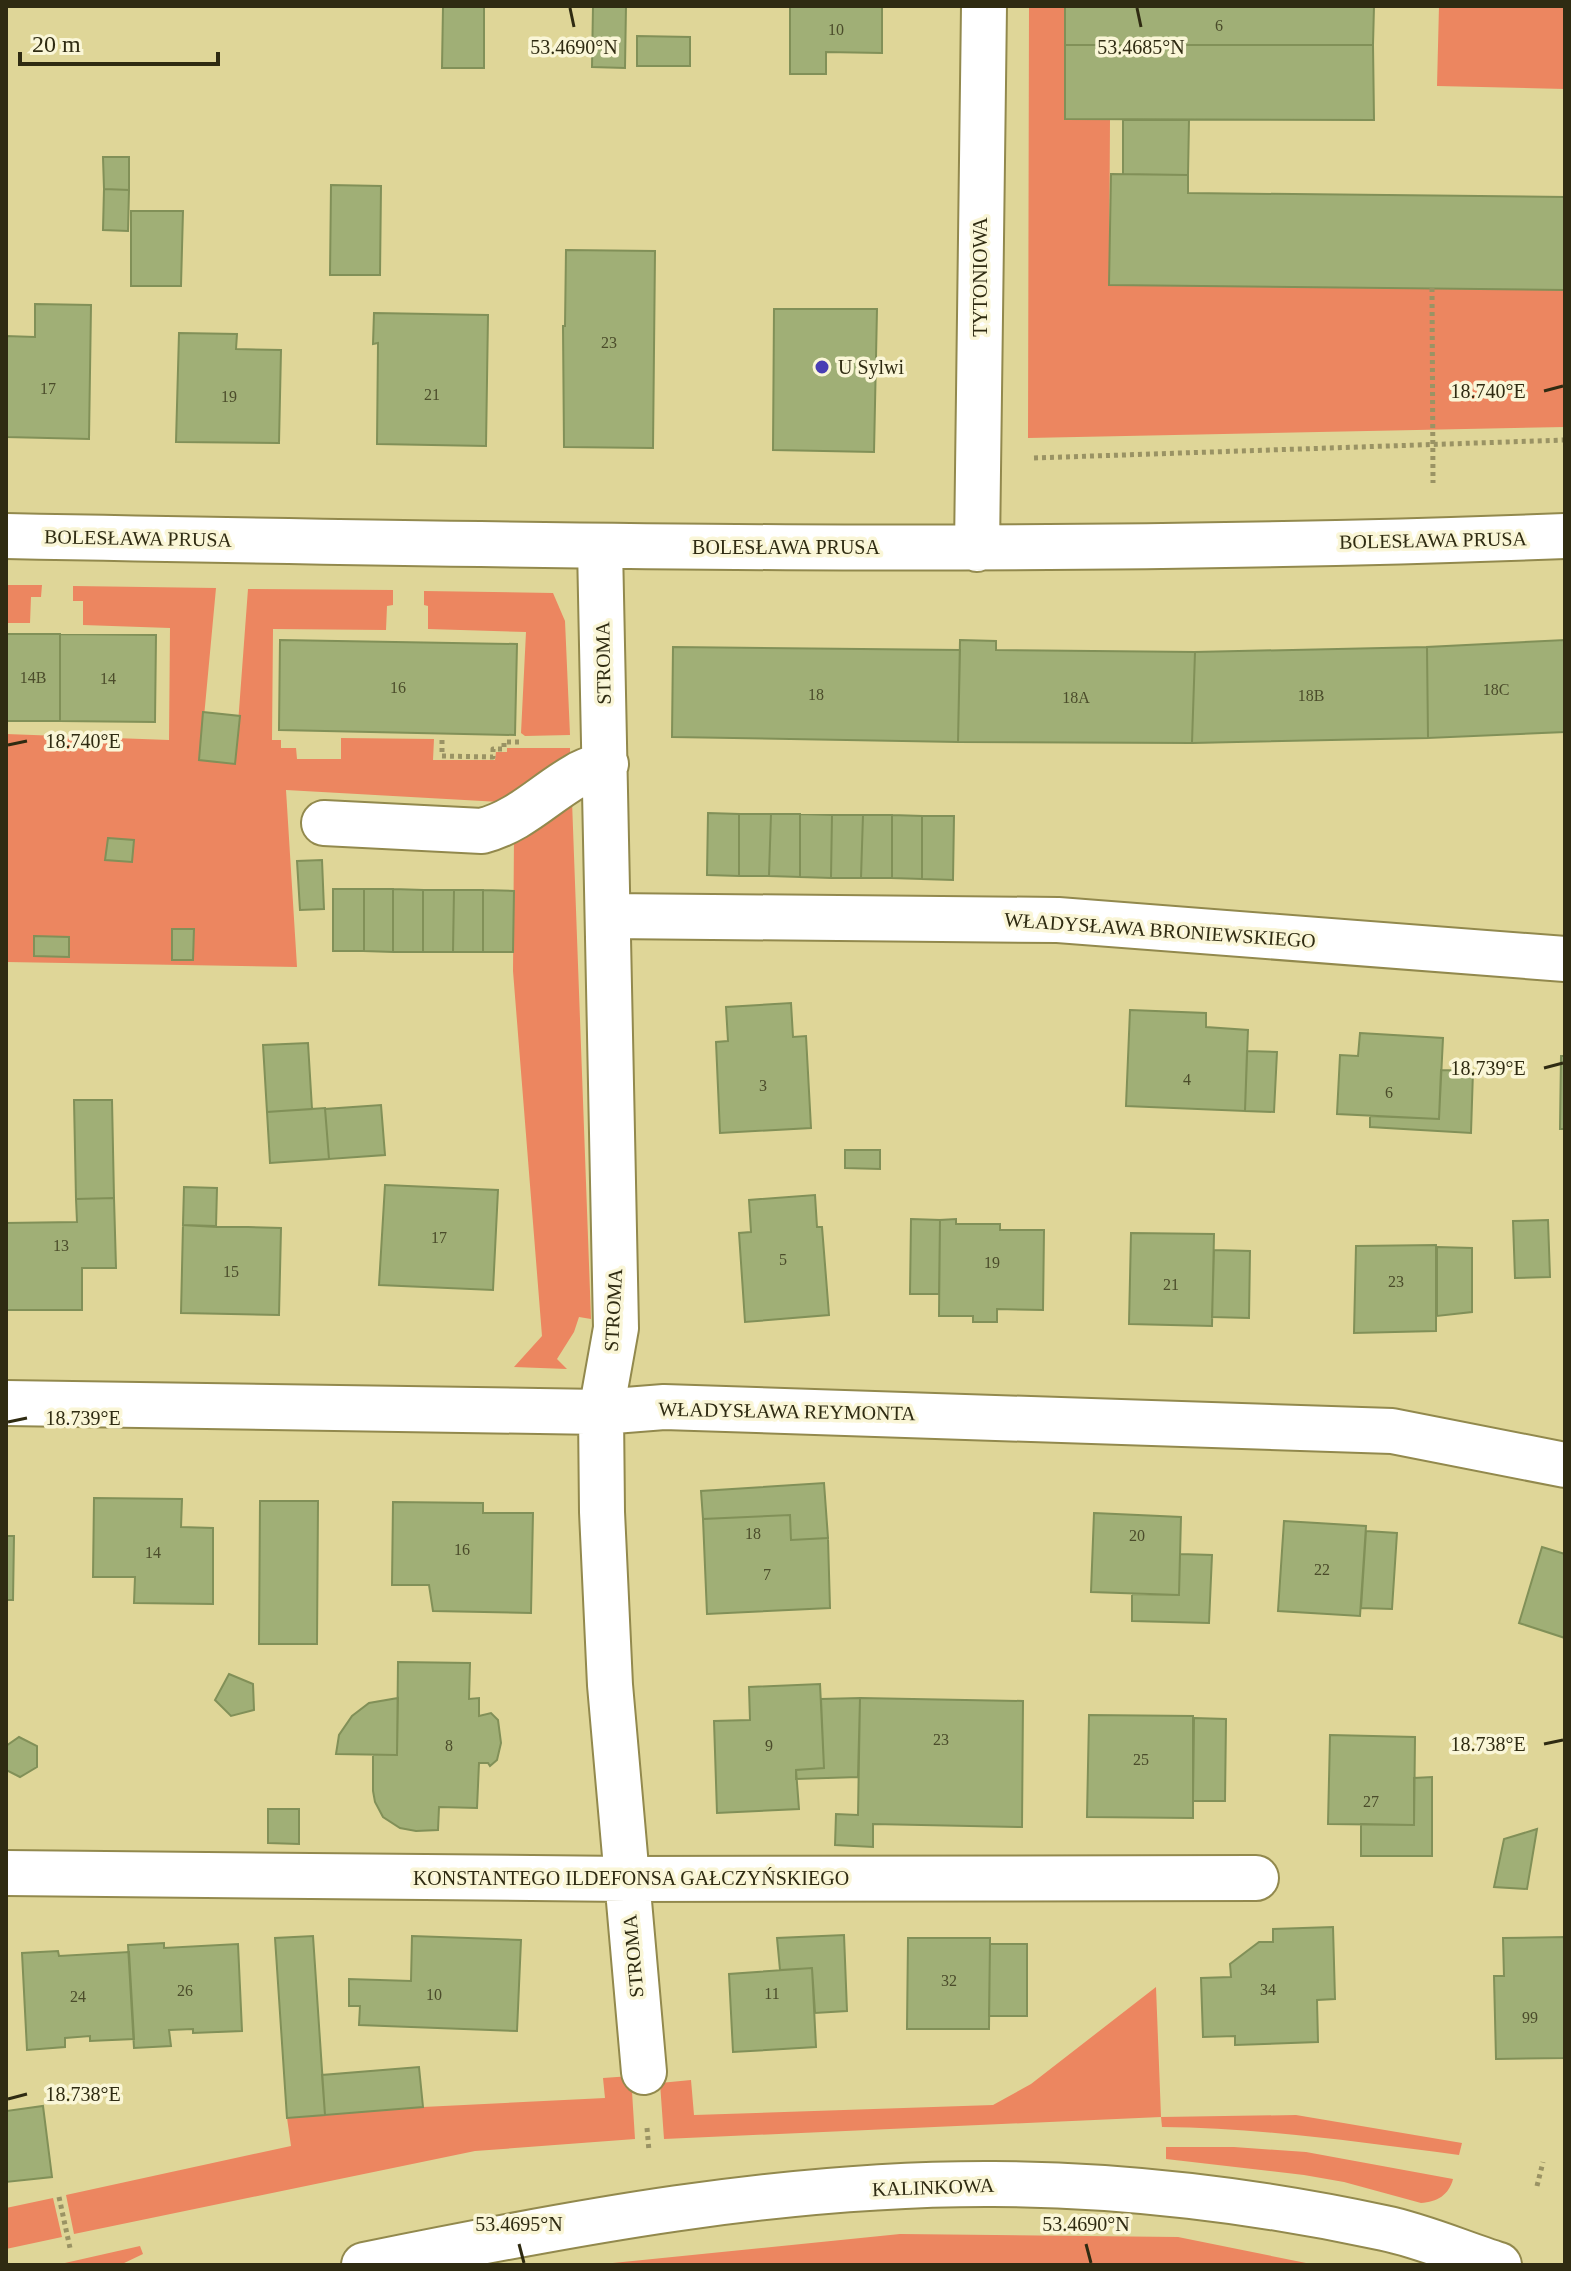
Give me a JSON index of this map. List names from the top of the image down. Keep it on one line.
{"streets":{"street":["TYTONIOWA","BOLESŁAWA PRUSA","STROMA","WŁADYSŁAWA BRONIEWSKIEGO","WŁADYSŁAWA REYMONTA","KONSTANTEGO ILDEFONSA GAŁCZYŃSKIEGO","KALINKOWA"]},"crossings":[["TYTONIOWA","BOLESŁAWA PRUSA"],["BOLESŁAWA PRUSA","STROMA"],["STROMA","WŁADYSŁAWA BRONIEWSKIEGO"],["STROMA","WŁADYSŁAWA REYMONTA"],["STROMA","KONSTANTEGO ILDEFONSA GAŁCZYŃSKIEGO"]],"places":["U Sylwi"],"house_numbers":["6","10","23","17","21","19","14B","14","16","18C","18","18B","18A","4","3","6","17","13","5","19","15","23","21","18","20","16","14","22","7","23","8","9","25","27","32","34","26","11","10","24","99"],"scale_bar":"20 m","coordinates":["53.4690°N","53.4685°N","18.740°E","18.739°E","18.738°E","53.4695°N"]}
